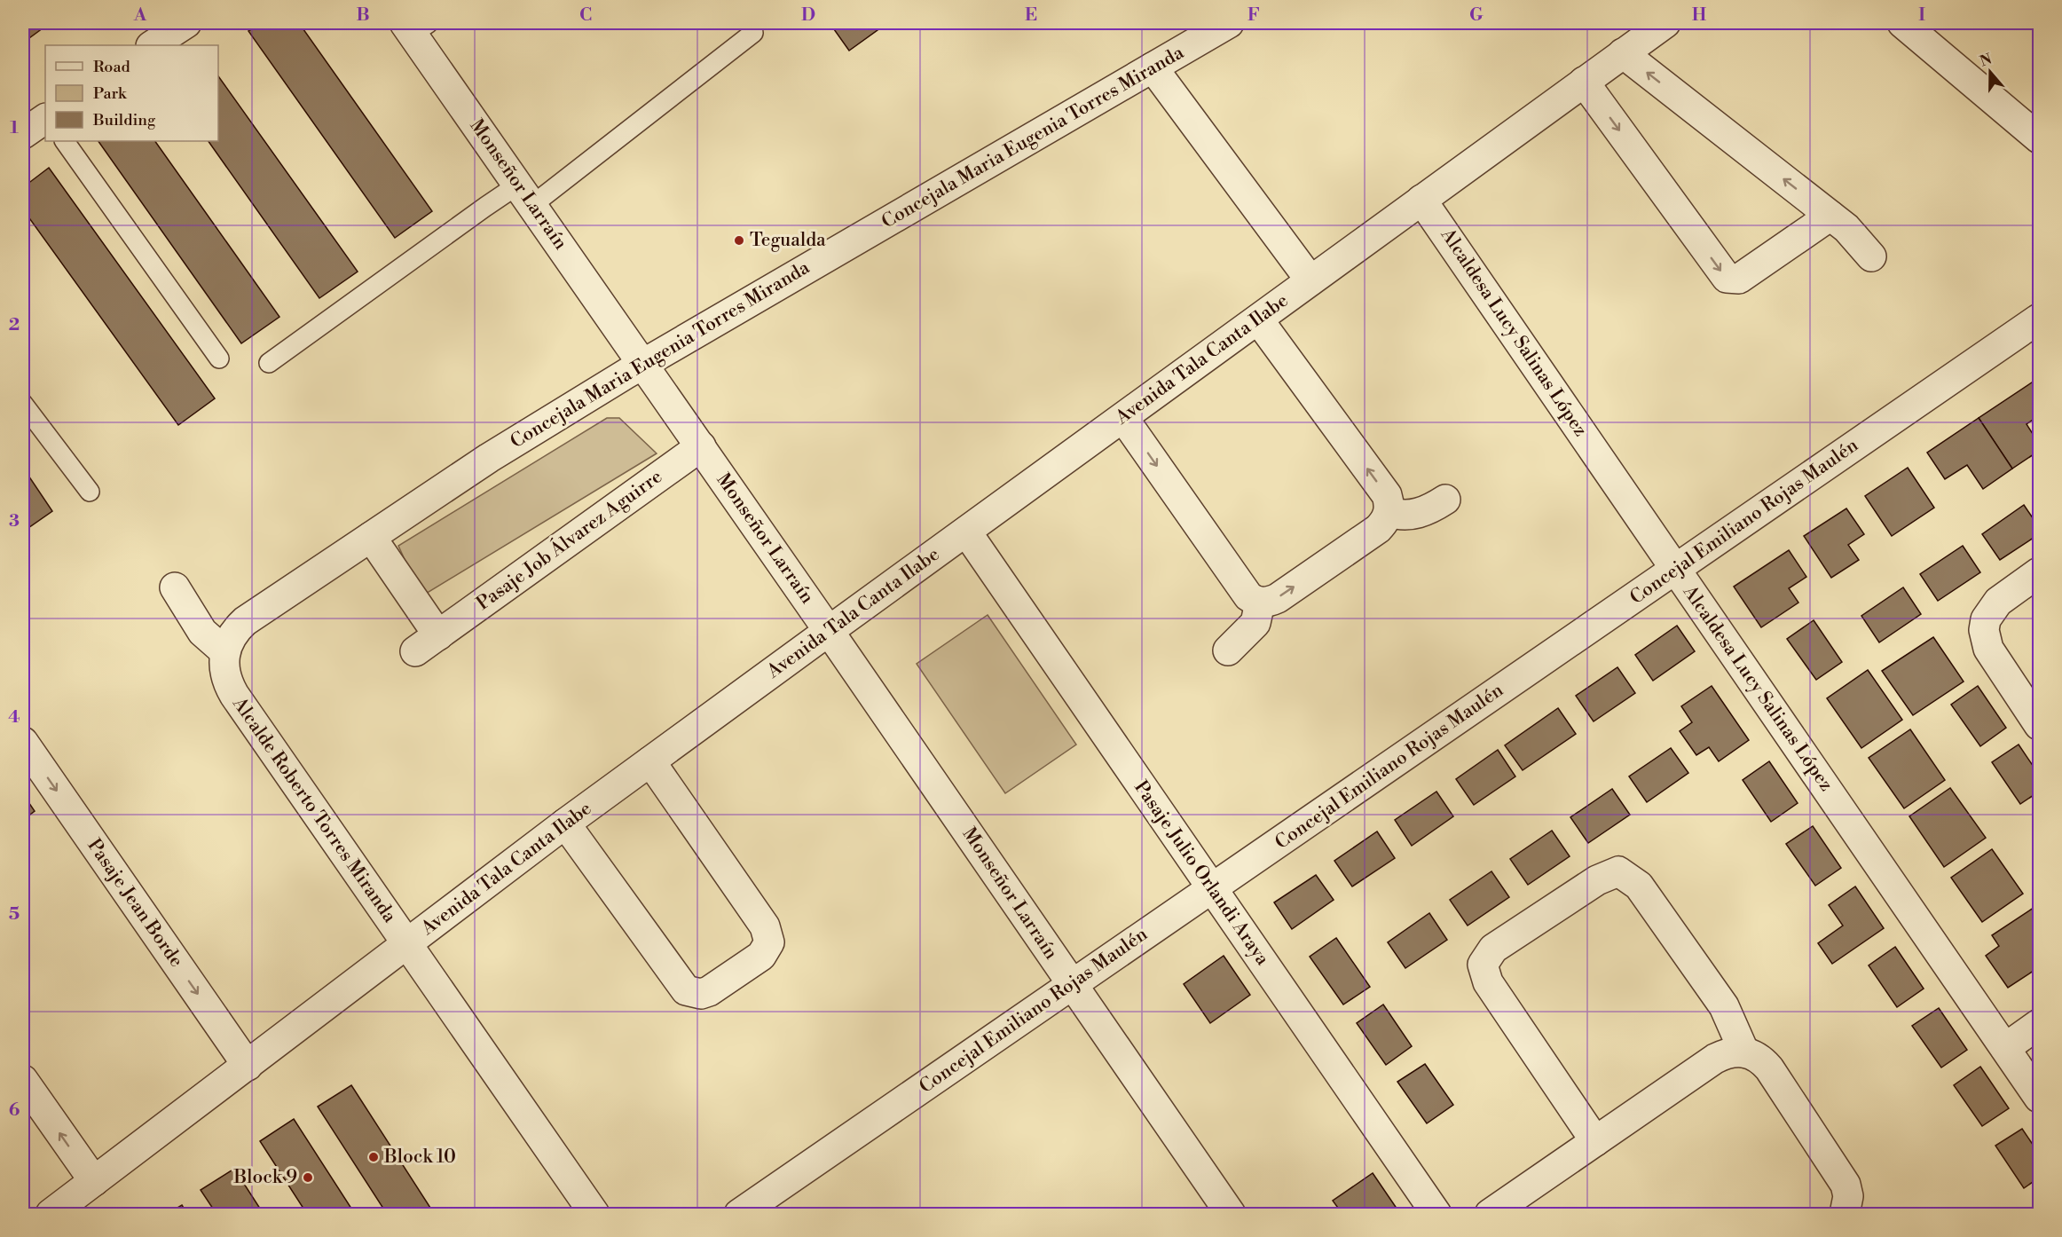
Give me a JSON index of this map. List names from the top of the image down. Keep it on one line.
{"streets":{"street":["Concejala Maria Eugenia Torres Miranda","Monseñor Larraín","Alcaldesa Lucy Salinas López","Avenida Tala Canta Ilabe","Concejal Emiliano Rojas Maulén","Pasaje Job Álvarez Aguirre","Alcalde Roberto Torres Miranda","Pasaje Julio Orlandi Araya","Pasaje Jean Borde"]},"crossings":[["Concejala Maria Eugenia Torres Miranda","Monseñor Larraín"],["Concejala Maria Eugenia Torres Miranda","Alcalde Roberto Torres Miranda"],["Monseñor Larraín","Avenida Tala Canta Ilabe"],["Monseñor Larraín","Concejal Emiliano Rojas Maulén"],["Monseñor Larraín","Pasaje Job Álvarez Aguirre"],["Alcaldesa Lucy Salinas López","Avenida Tala Canta Ilabe"],["Alcaldesa Lucy Salinas López","Concejal Emiliano Rojas Maulén"],["Avenida Tala Canta Ilabe","Alcalde Roberto Torres Miranda"],["Avenida Tala Canta Ilabe","Pasaje Julio Orlandi Araya"],["Avenida Tala Canta Ilabe","Pasaje Jean Borde"],["Concejal Emiliano Rojas Maulén","Pasaje Julio Orlandi Araya"]],"places":["Tegualda","Block 10","Block 9"],"legend":["Road","Park","Building"],"north":"top","grid":{"columns":["A","B","C","D","E","F","G","H","I"],"rows":["1","2","3","4","5","6"]}}
